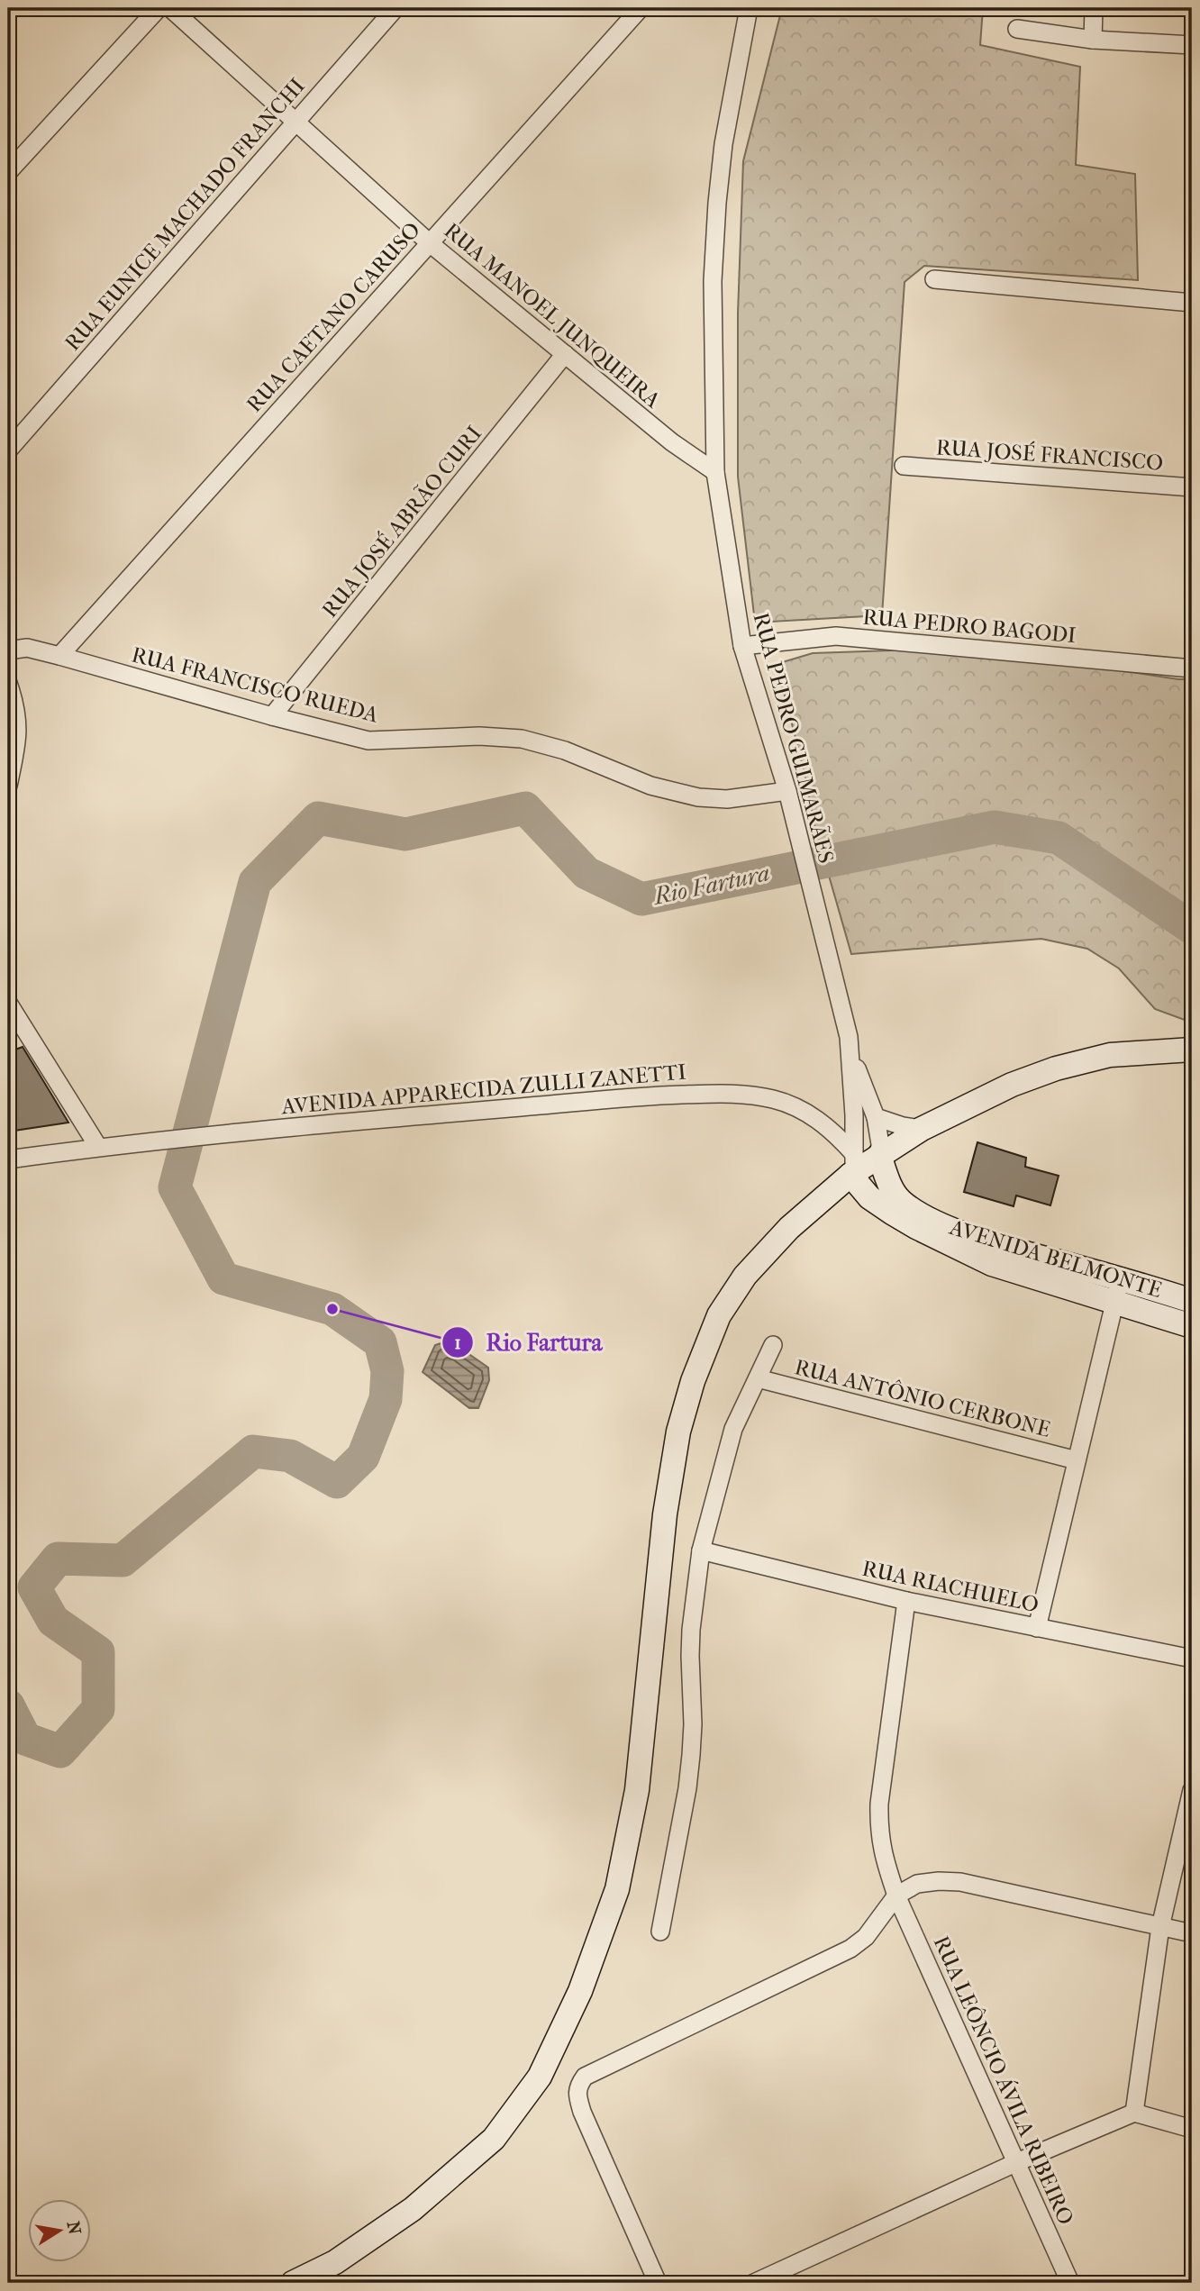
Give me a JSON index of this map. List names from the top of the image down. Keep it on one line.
{"streets":{"main road":["AVENIDA BELMONTE"],"street":["RUA EUNICE MACHADO FRANCHI","RUA MANOEL JUNQUEIRA","RUA CAETANO CARUSO","RUA JOSÉ FRANCISCO","RUA JOSÉ ABRÃO CURI","RUA PEDRO BAGODI","RUA FRANCISCO RUEDA","RUA PEDRO GUIMARÃES","AVENIDA APPARECIDA ZULLI ZANETTI","RUA ANTÔNIO CERBONE","RUA RIACHUELO","RUA LEÔNCIO ÁVILA RIBEIRO"]},"crossings":[["RUA EUNICE MACHADO FRANCHI","RUA MANOEL JUNQUEIRA"],["RUA MANOEL JUNQUEIRA","RUA CAETANO CARUSO"],["RUA MANOEL JUNQUEIRA","RUA JOSÉ ABRÃO CURI"],["RUA MANOEL JUNQUEIRA","RUA PEDRO GUIMARÃES"],["RUA CAETANO CARUSO","RUA FRANCISCO RUEDA"],["RUA JOSÉ ABRÃO CURI","RUA FRANCISCO RUEDA"],["RUA PEDRO BAGODI","RUA PEDRO GUIMARÃES"],["RUA FRANCISCO RUEDA","RUA PEDRO GUIMARÃES"],["RUA PEDRO GUIMARÃES","AVENIDA APPARECIDA ZULLI ZANETTI"],["RUA PEDRO GUIMARÃES","AVENIDA BELMONTE"],["AVENIDA APPARECIDA ZULLI ZANETTI","AVENIDA BELMONTE"],["RUA RIACHUELO","RUA LEÔNCIO ÁVILA RIBEIRO"]],"water":["Rio Fartura"],"places":["Rio Fartura"],"north":"right"}
